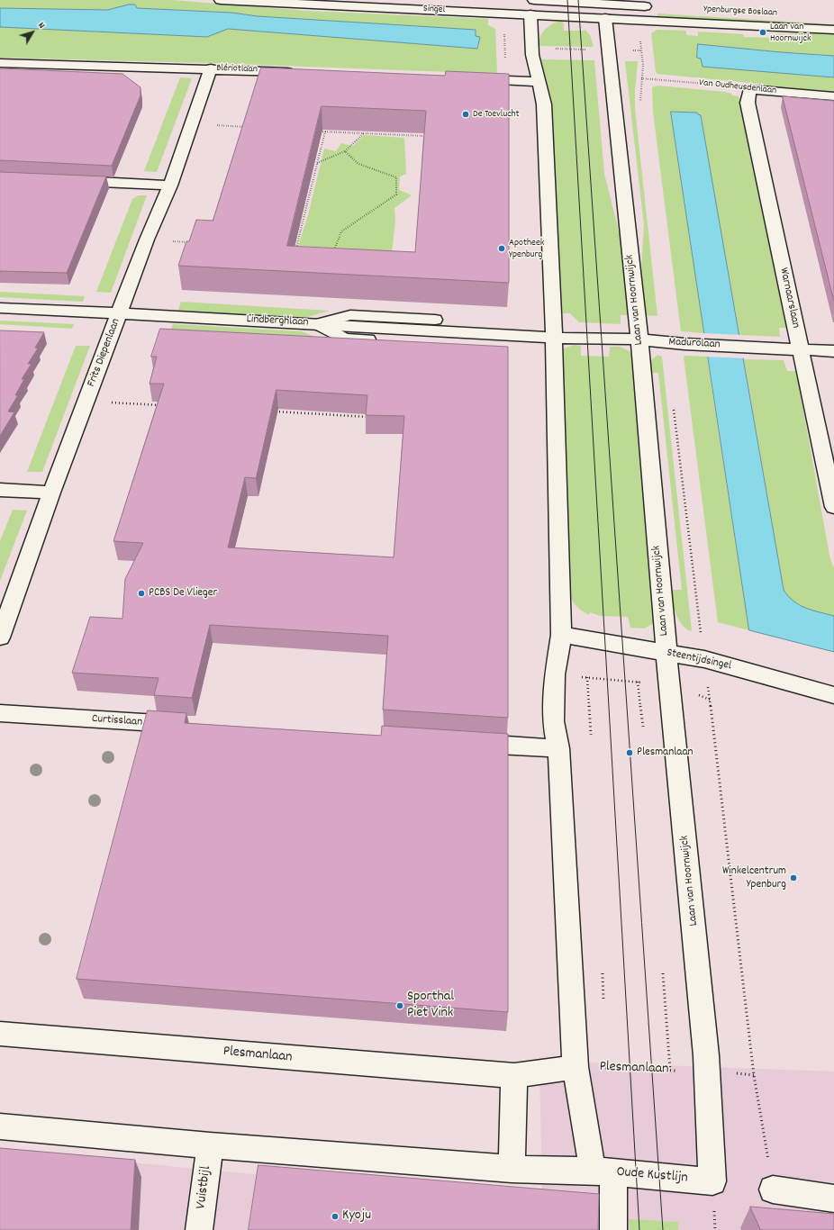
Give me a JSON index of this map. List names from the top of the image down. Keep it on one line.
{"streets":{"street":["Singel","Ypenburgse Boslaan","Blériotlaan","Van Oudheusdenlaan","Warnaarslaan","Laan van Hoornwijck","Lindberghlaan","Madurolaan","Frits Diepenlaan","Steentijdsingel","Curtisslaan","Plesmanlaan","Oude Kustlijn","Vuistbijl"]},"crossings":[["Singel","Ypenburgse Boslaan"],["Singel","Laan van Hoornwijck"],["Ypenburgse Boslaan","Laan van Hoornwijck"],["Blériotlaan","Frits Diepenlaan"],["Van Oudheusdenlaan","Warnaarslaan"],["Warnaarslaan","Madurolaan"],["Laan van Hoornwijck","Madurolaan"],["Laan van Hoornwijck","Steentijdsingel"],["Laan van Hoornwijck","Plesmanlaan"],["Laan van Hoornwijck","Oude Kustlijn"],["Lindberghlaan","Madurolaan"],["Lindberghlaan","Frits Diepenlaan"]],"places":["Laan van Hoornwijck","De Toevlucht","Apotheek Ypenburg","PCBS De Vlieger","Plesmanlaan","Winkelcentrum Ypenburg","Sporthal Piet Vink","Kyoju"],"north":"top right"}
